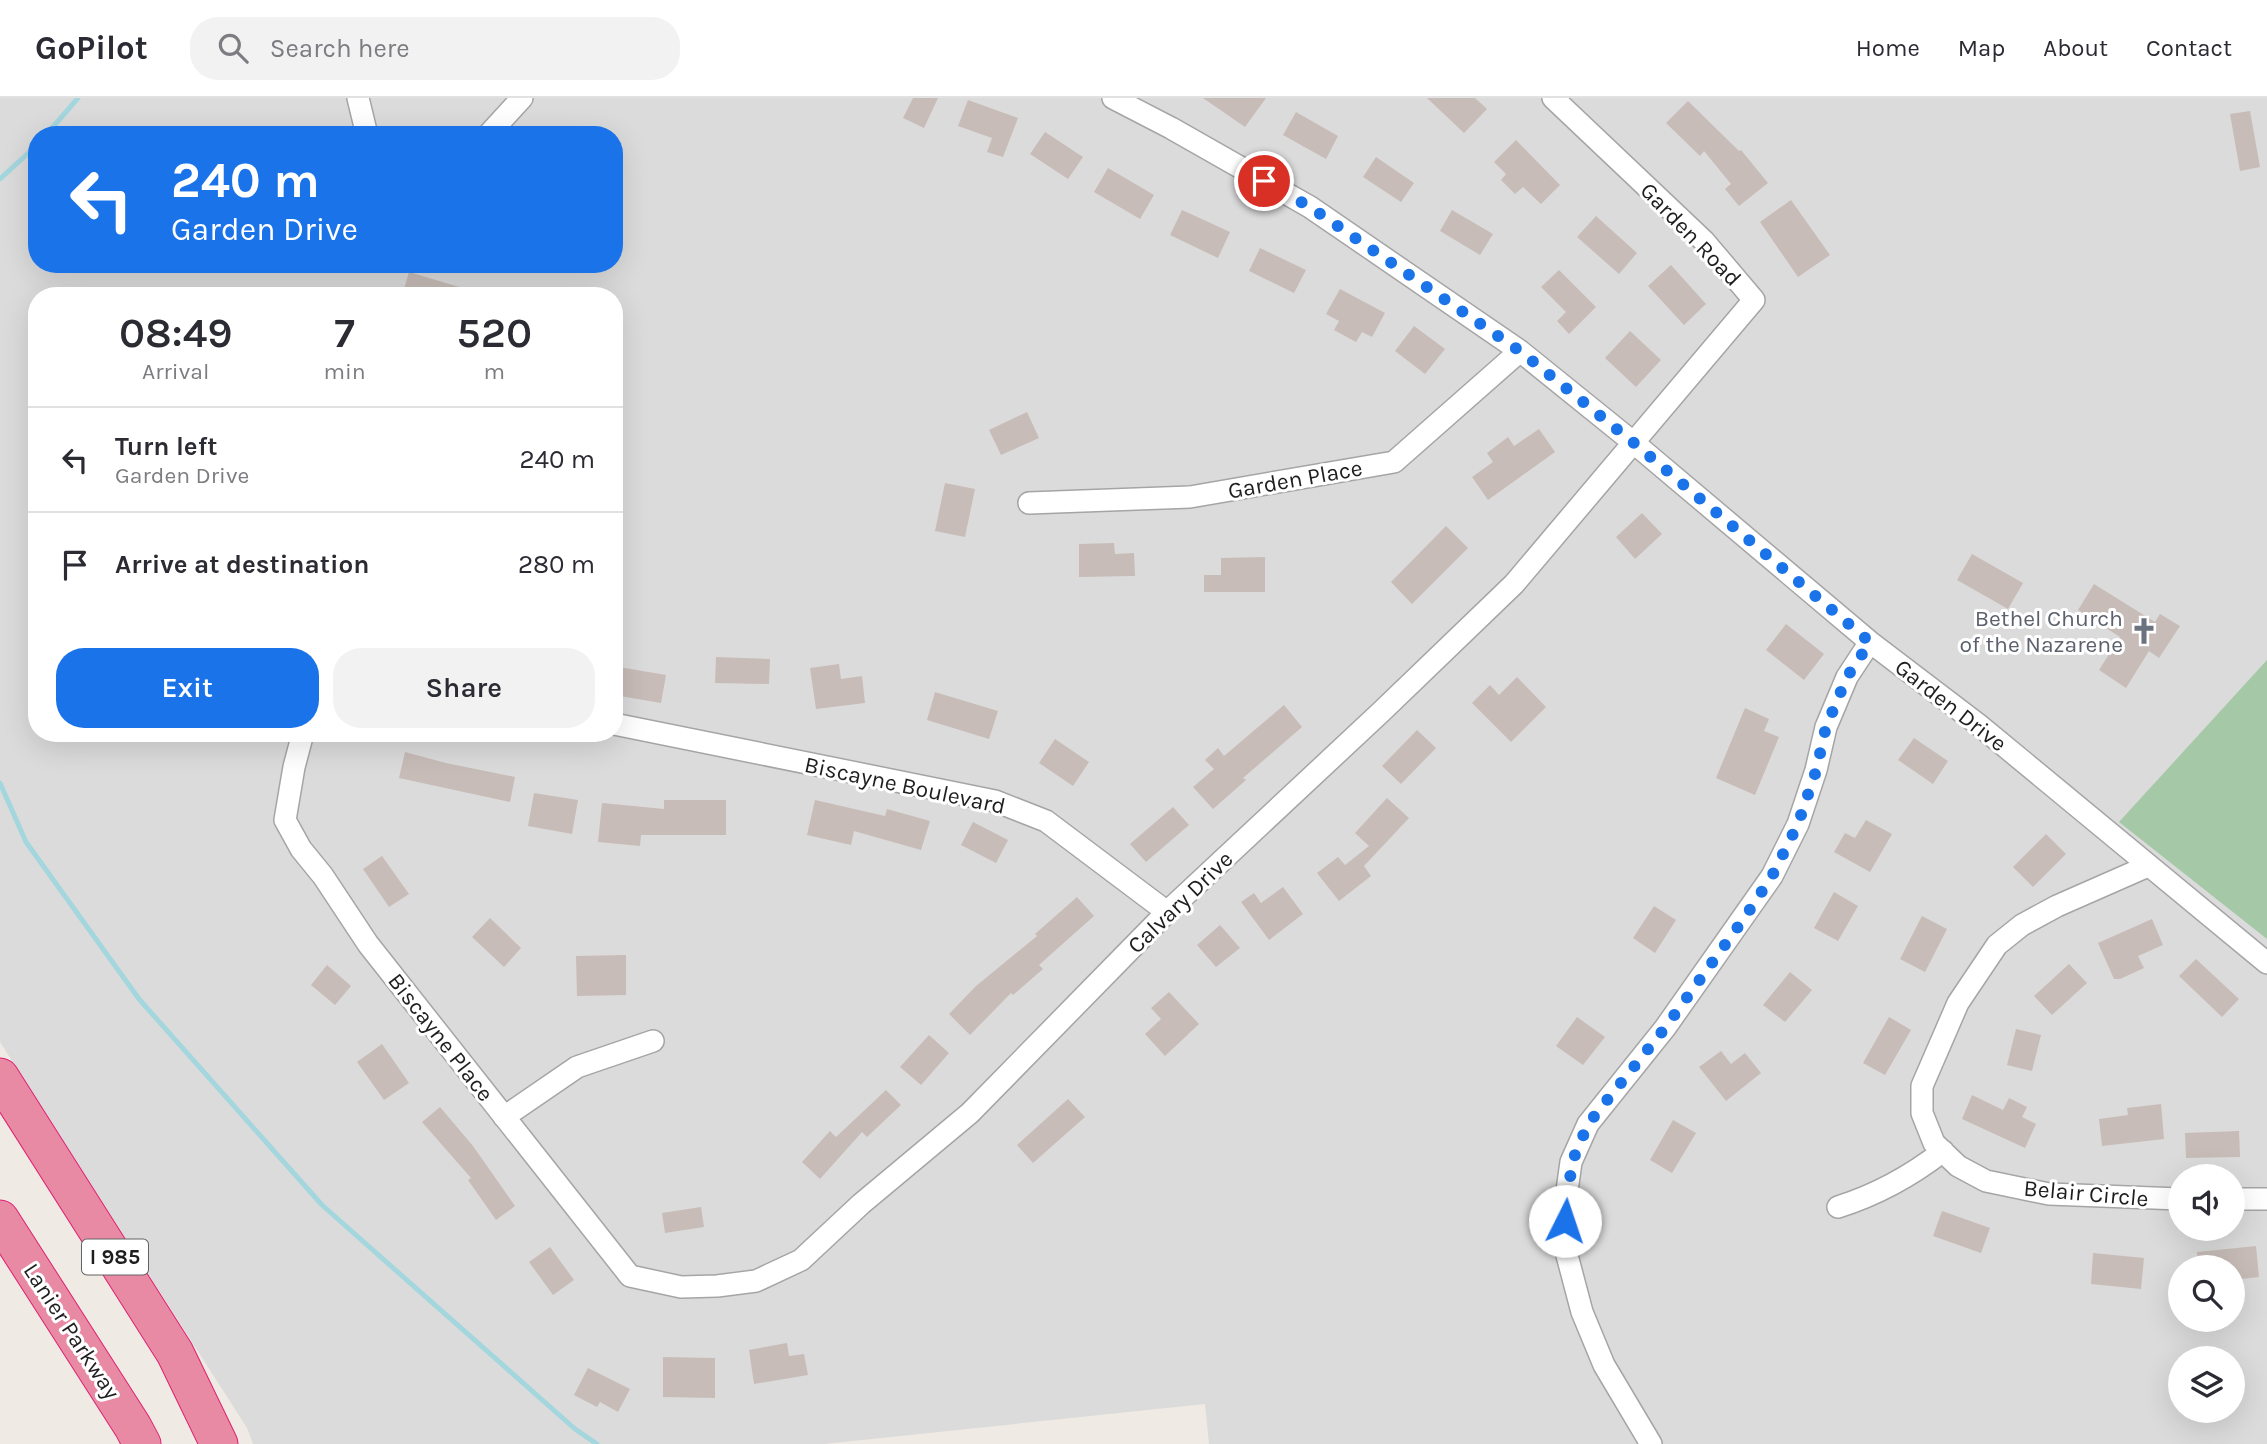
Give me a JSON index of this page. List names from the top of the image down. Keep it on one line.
{"streets":{"highway":["I 985","Lanier Parkway"],"street":["Garden Road","Garden Place","Garden Drive","Biscayne Boulevard","Calvary Drive","Biscayne Place","Belair Circle"]},"crossings":[["Garden Road","Garden Drive"],["Garden Road","Calvary Drive"],["Garden Place","Garden Drive"],["Garden Drive","Calvary Drive"],["Garden Drive","Belair Circle"],["Biscayne Boulevard","Calvary Drive"],["Calvary Drive","Biscayne Place"]],"places":{"church":["Bethel Church of the Nazarene"]},"page":{"header":"GoPilot","search":"Search here","nav":["Home","Map","About","Contact"],"turn":["240 m","Garden Drive"],"eta":["08:49","Arrival","7","min","520","m"],"list":[{"name":"Turn left","note":"Garden Drive","value":"240 m"},{"name":"Arrive at destination","value":"280 m"}],"buttons":["Exit","Share"]}}
